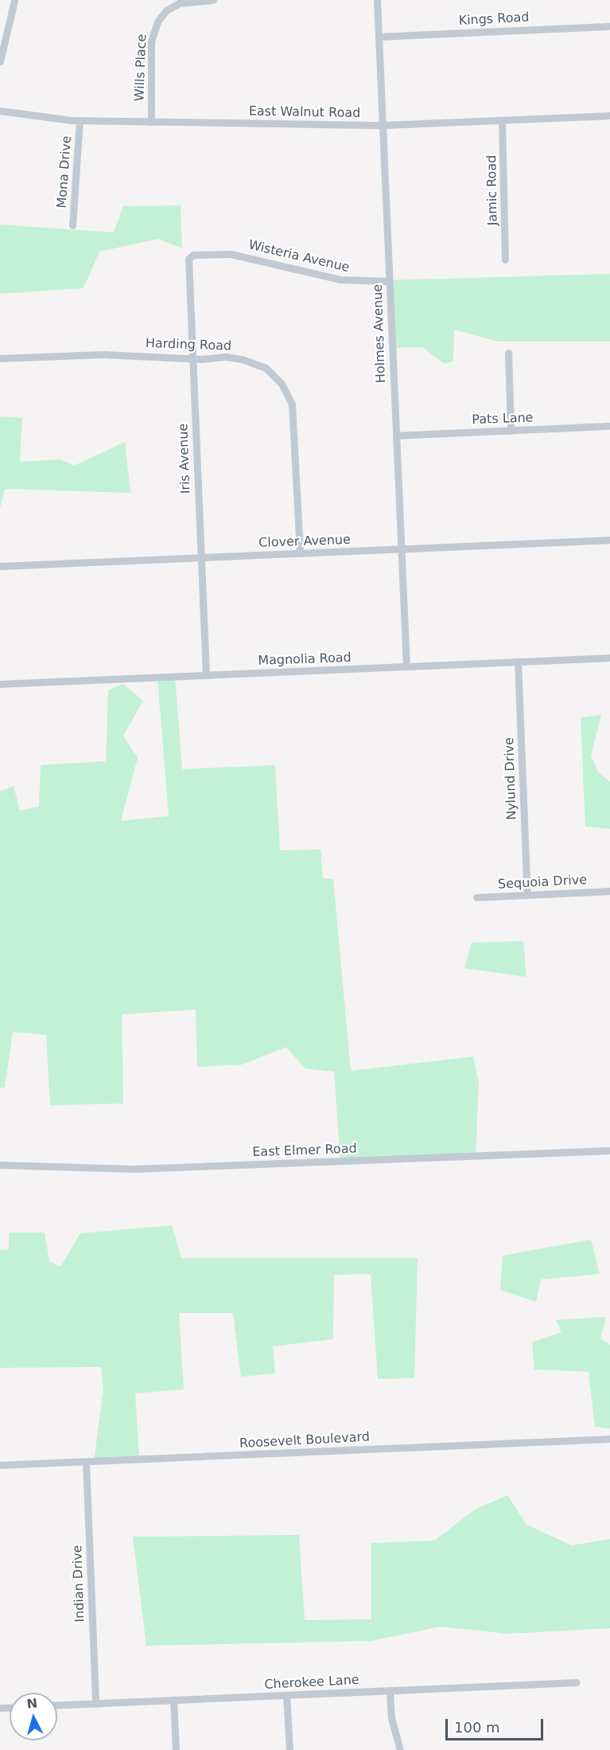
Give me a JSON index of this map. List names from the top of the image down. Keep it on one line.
{"streets":{"street":["Kings Road","Wills Place","East Walnut Road","Mona Drive","Jamic Road","Wisteria Avenue","Holmes Avenue","Harding Road","Pats Lane","Iris Avenue","Clover Avenue","Magnolia Road","Nylund Drive","Sequoia Drive","East Elmer Road","Roosevelt Boulevard","Indian Drive","Cherokee Lane"]},"crossings":[["Kings Road","Holmes Avenue"],["Wills Place","East Walnut Road"],["East Walnut Road","Mona Drive"],["East Walnut Road","Jamic Road"],["East Walnut Road","Holmes Avenue"],["Wisteria Avenue","Holmes Avenue"],["Wisteria Avenue","Iris Avenue"],["Holmes Avenue","Pats Lane"],["Holmes Avenue","Clover Avenue"],["Holmes Avenue","Magnolia Road"],["Harding Road","Iris Avenue"],["Harding Road","Clover Avenue"],["Iris Avenue","Clover Avenue"],["Iris Avenue","Magnolia Road"],["Magnolia Road","Nylund Drive"],["Nylund Drive","Sequoia Drive"],["Roosevelt Boulevard","Indian Drive"],["Indian Drive","Cherokee Lane"]],"scale_bar":"100 m","north":"top"}
